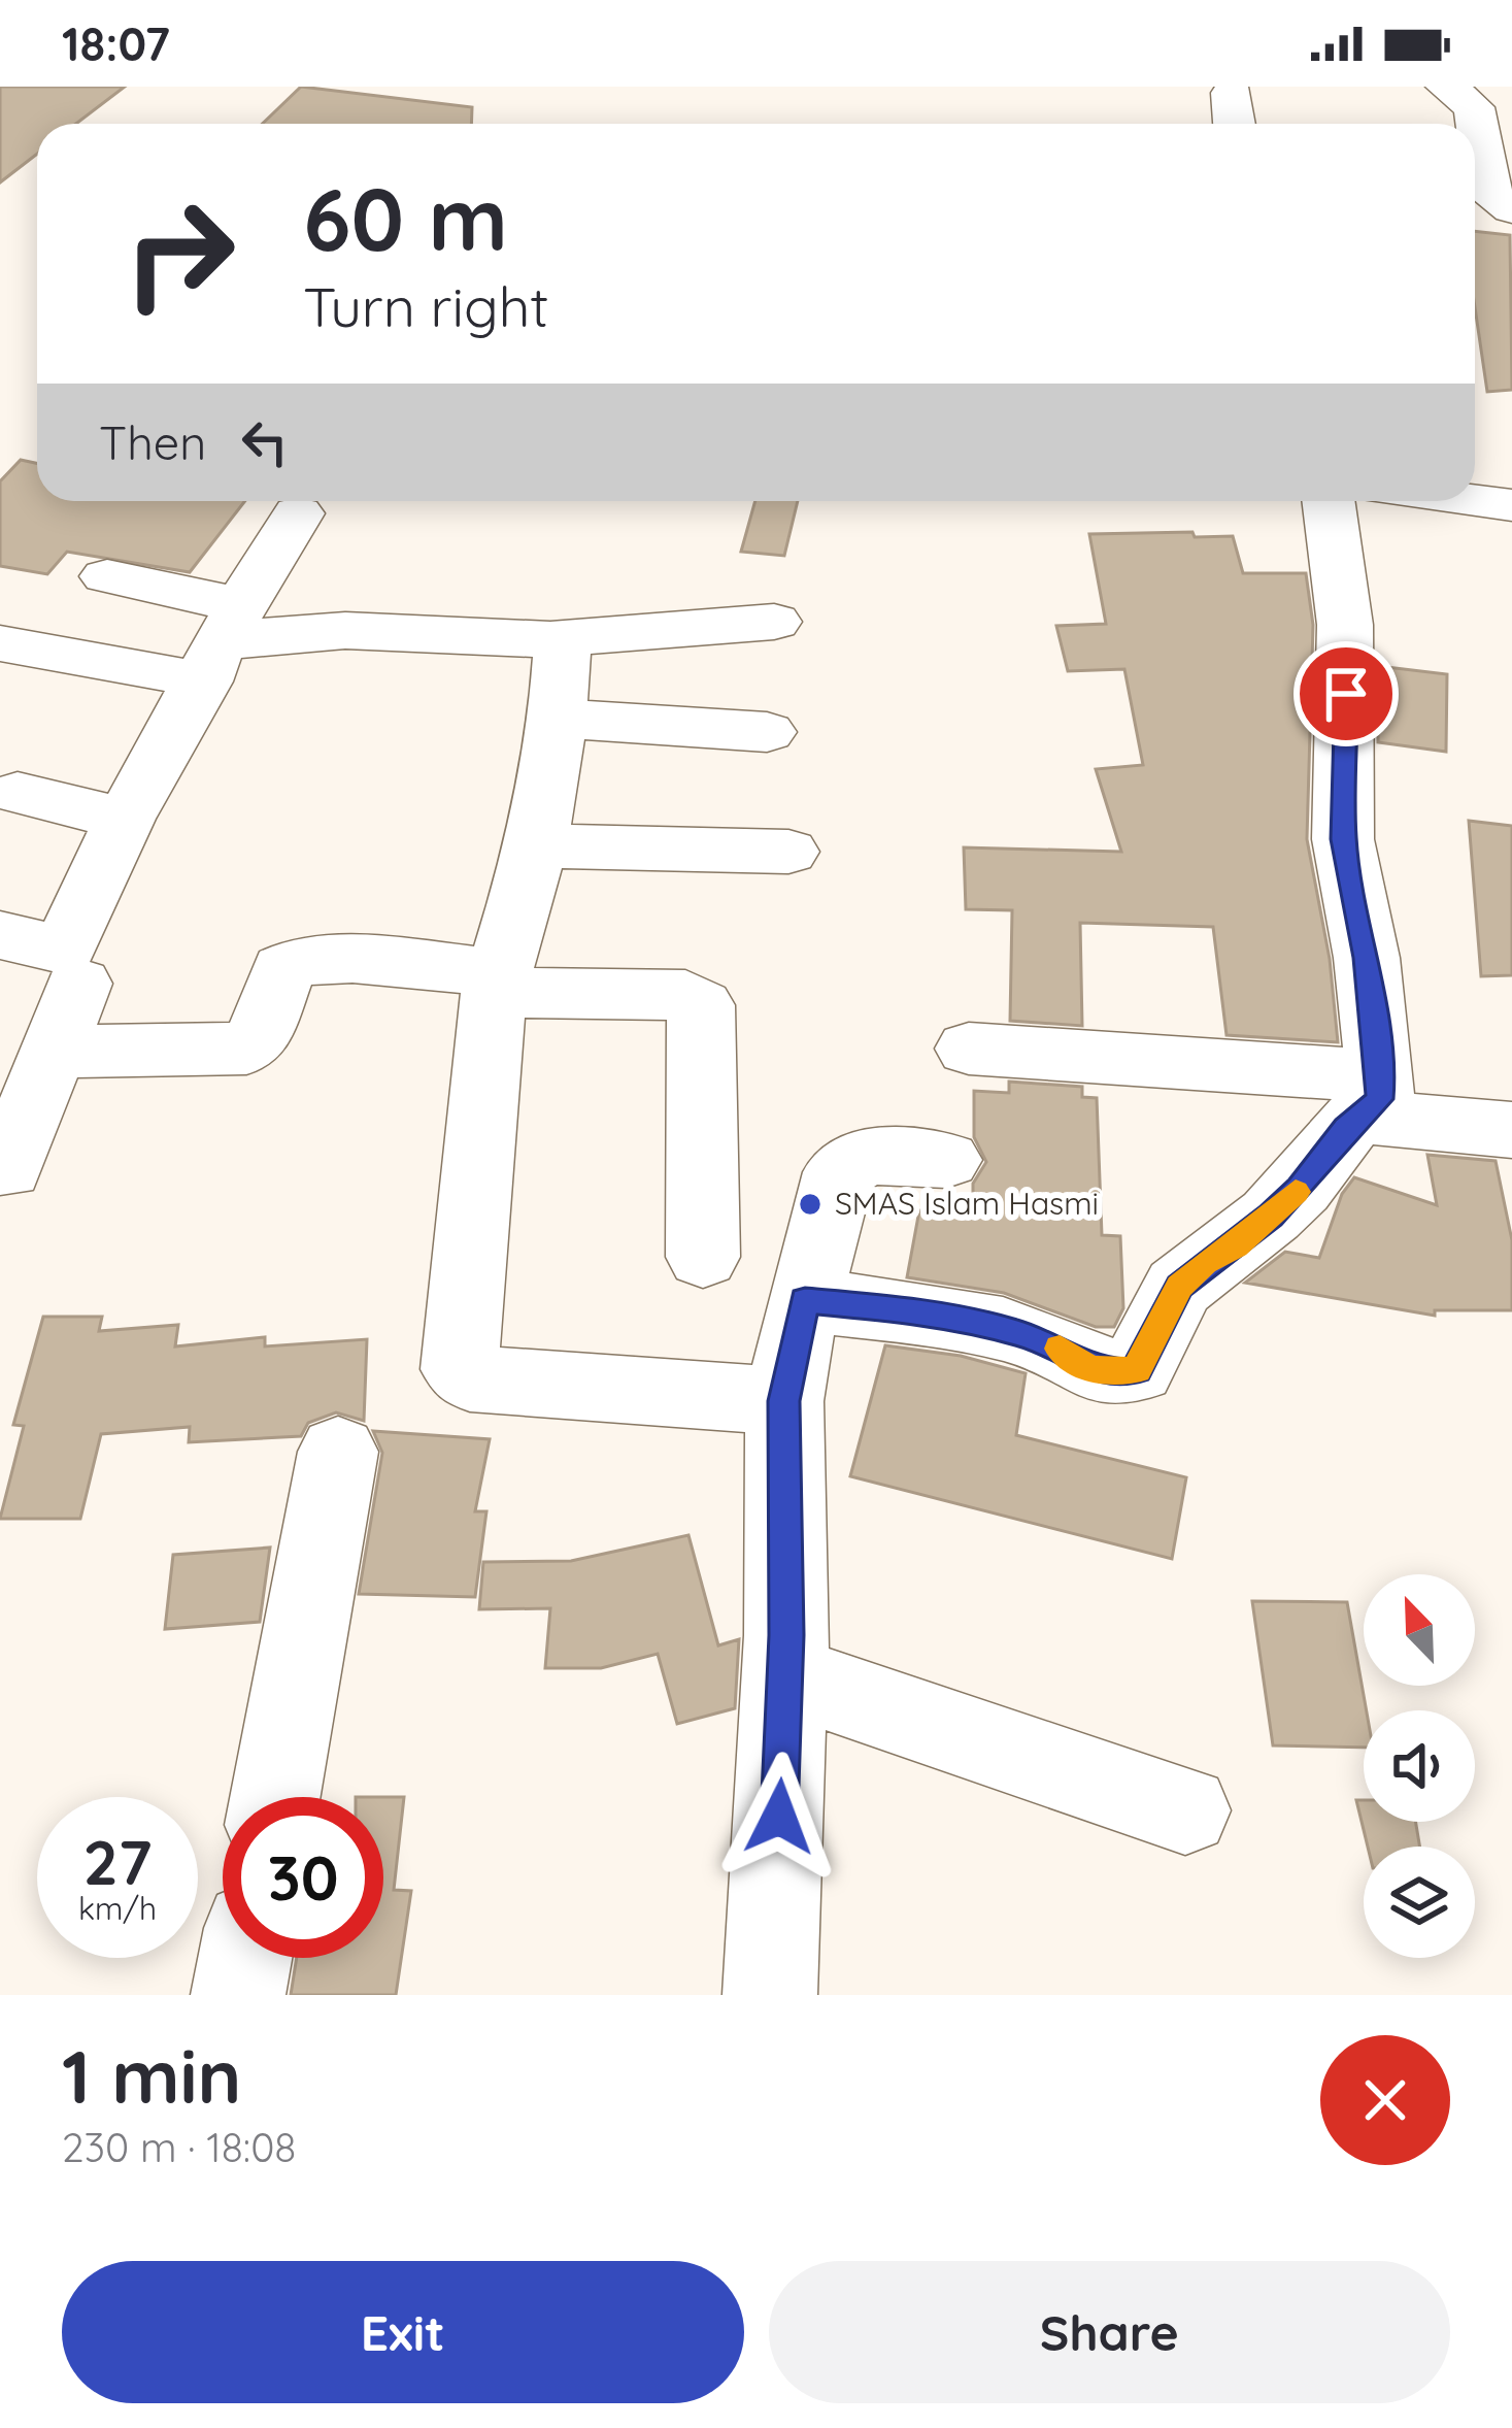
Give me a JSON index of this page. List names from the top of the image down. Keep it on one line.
{"places":["SMAS Islam Hasmi"],"north":"top left","page":{"status":"18:07","turn":["60 m","Turn right"],"then":"Then","speed":"27 km/h","limit":"30","heading":["1 min","230 m · 18:08"],"buttons":["Exit","Share"]}}
